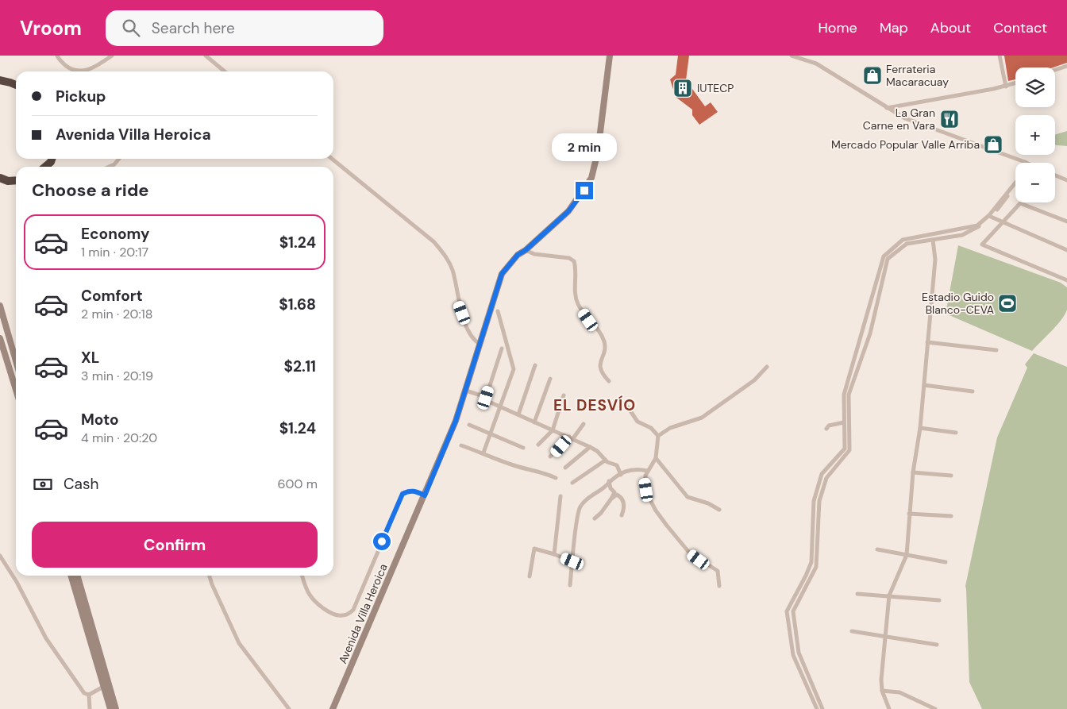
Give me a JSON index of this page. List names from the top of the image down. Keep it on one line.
{"streets":{"main road":["Avenida Villa Heroica"]},"districts":["EL DESVÍO"],"places":{"shop":["Ferrateria Macaracuay","Mercado Popular Valle Arriba"],"building":["IUTECP"],"restaurant":["La Gran Carne en Vara"],"sports":["Estadio Guido Blanco-CEVA"]},"page":{"header":"Vroom","search":"Search here","nav":["Home","Map","About","Contact"],"map_buttons":["+","−"],"banner":["Pickup","Avenida Villa Heroica"],"bubble":"2 min","heading":"Choose a ride","list":[{"name":"Economy","note":"1 min · 20:17","value":"$1.24"},{"name":"Comfort","note":"2 min · 20:18","value":"$1.68"},{"name":"XL","note":"3 min · 20:19","value":"$2.11"},{"name":"Moto","note":"4 min · 20:20","value":"$1.24"}],"pay":["Cash","600 m"],"buttons":"Confirm"}}
